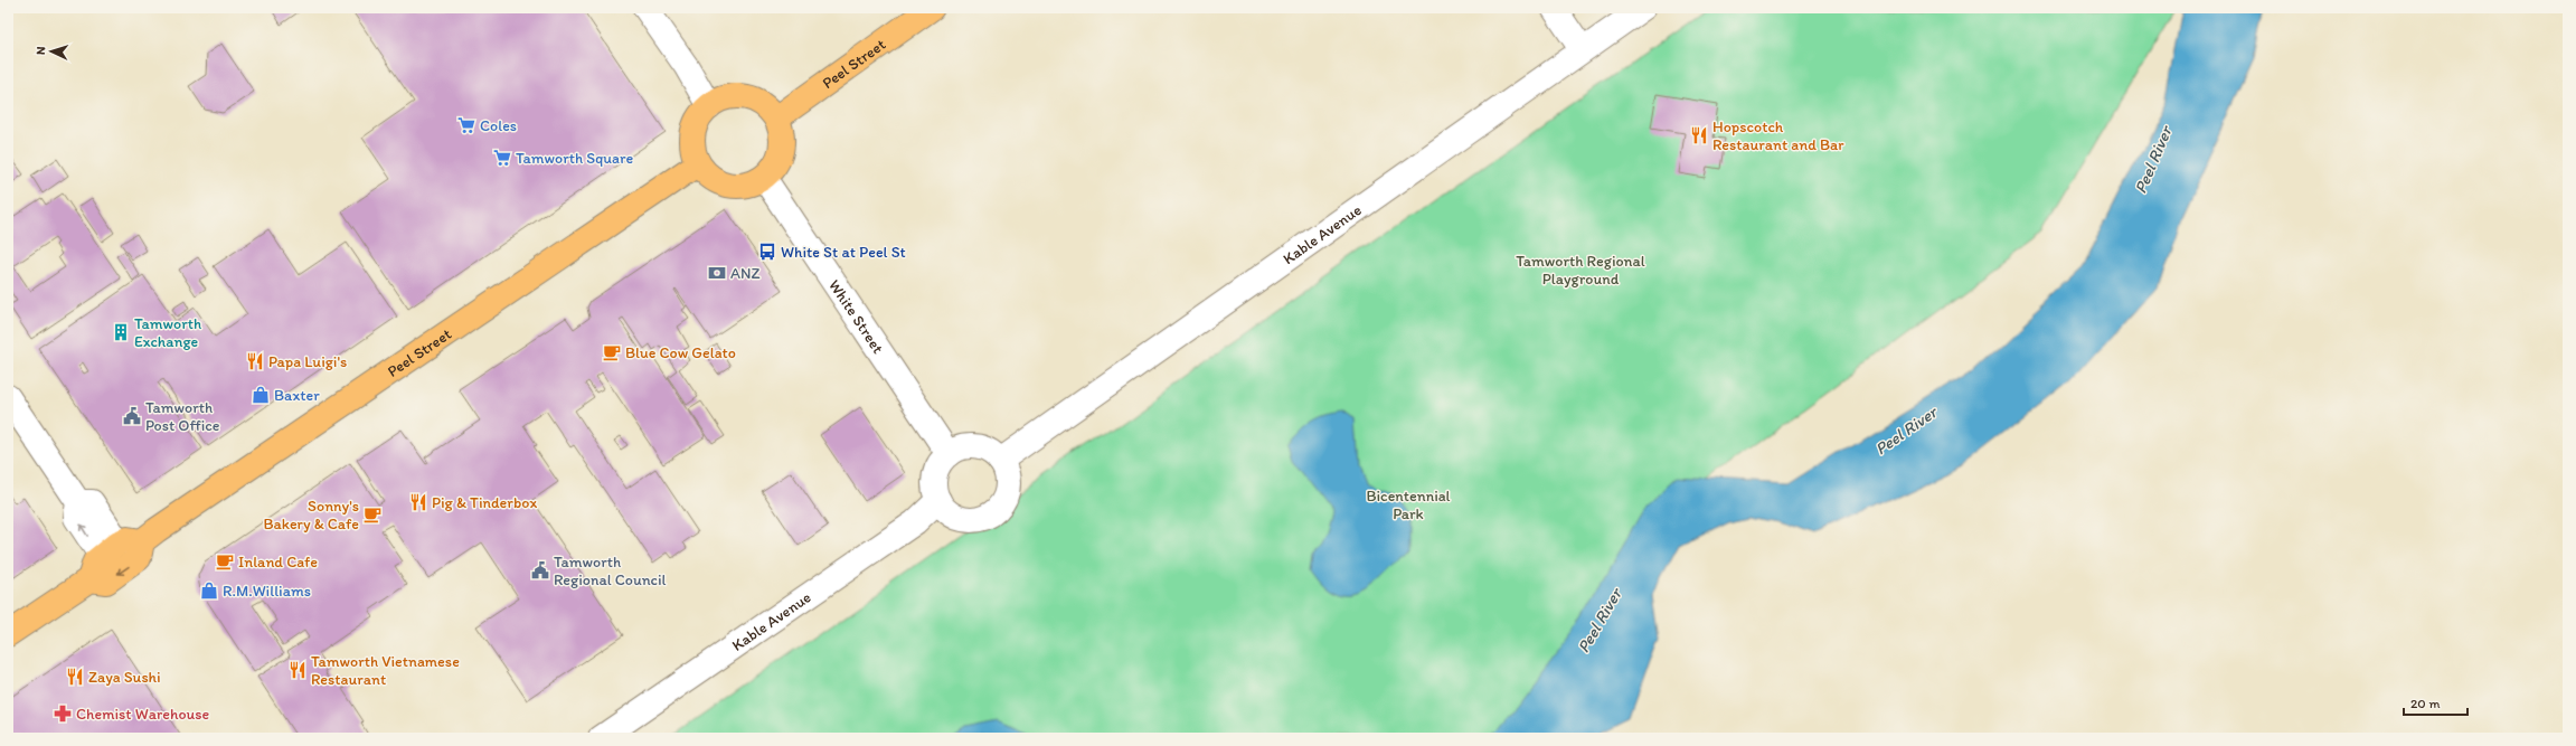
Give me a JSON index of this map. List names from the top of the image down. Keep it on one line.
{"streets":{"main road":["Peel Street"],"street":["Kable Avenue","White Street"]},"crossings":[["Peel Street","White Street"],["Kable Avenue","White Street"]],"water":["Peel River"],"parks":["Tamworth Regional Playground","Bicentennial Park"],"places":{"supermarket":["Coles","Tamworth Square"],"restaurant":["Hopscotch Restaurant and Bar","Papa Luigi's","Pig & Tinderbox","Tamworth Vietnamese Restaurant","Zaya Sushi"],"bus stop":["White St at Peel St"],"bank":["ANZ"],"building":["Tamworth Exchange"],"cafe":["Blue Cow Gelato","Sonny's Bakery & Cafe","Inland Cafe"],"shop":["Baxter","R.M.Williams"],"public building":["Tamworth Post Office","Tamworth Regional Council"],"pharmacy":["Chemist Warehouse"]},"scale_bar":"20 m","north":"left"}
